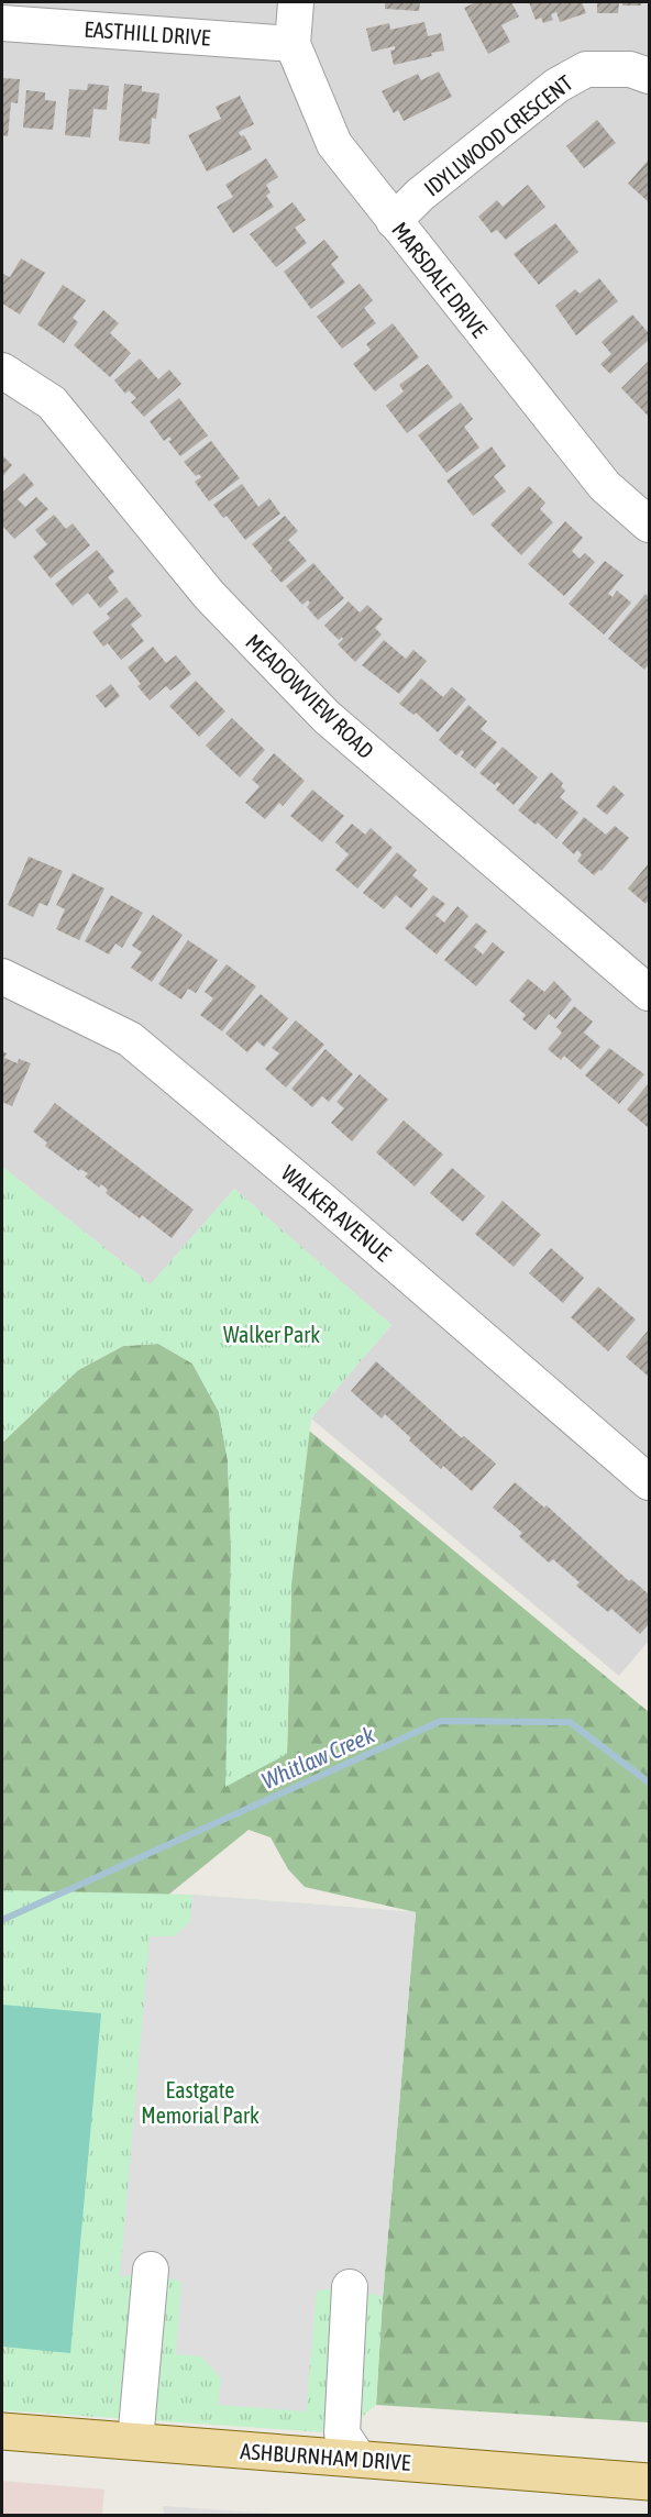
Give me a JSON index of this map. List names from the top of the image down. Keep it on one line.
{"streets":{"main road":["ASHBURNHAM DRIVE"],"street":["EASTHILL DRIVE","IDYLLWOOD CRESCENT","MARSDALE DRIVE","MEADOWVIEW ROAD","WALKER AVENUE"]},"crossings":[["EASTHILL DRIVE","MARSDALE DRIVE"],["IDYLLWOOD CRESCENT","MARSDALE DRIVE"]],"water":["Whitlaw Creek"],"parks":["Walker Park","Eastgate Memorial Park"]}
